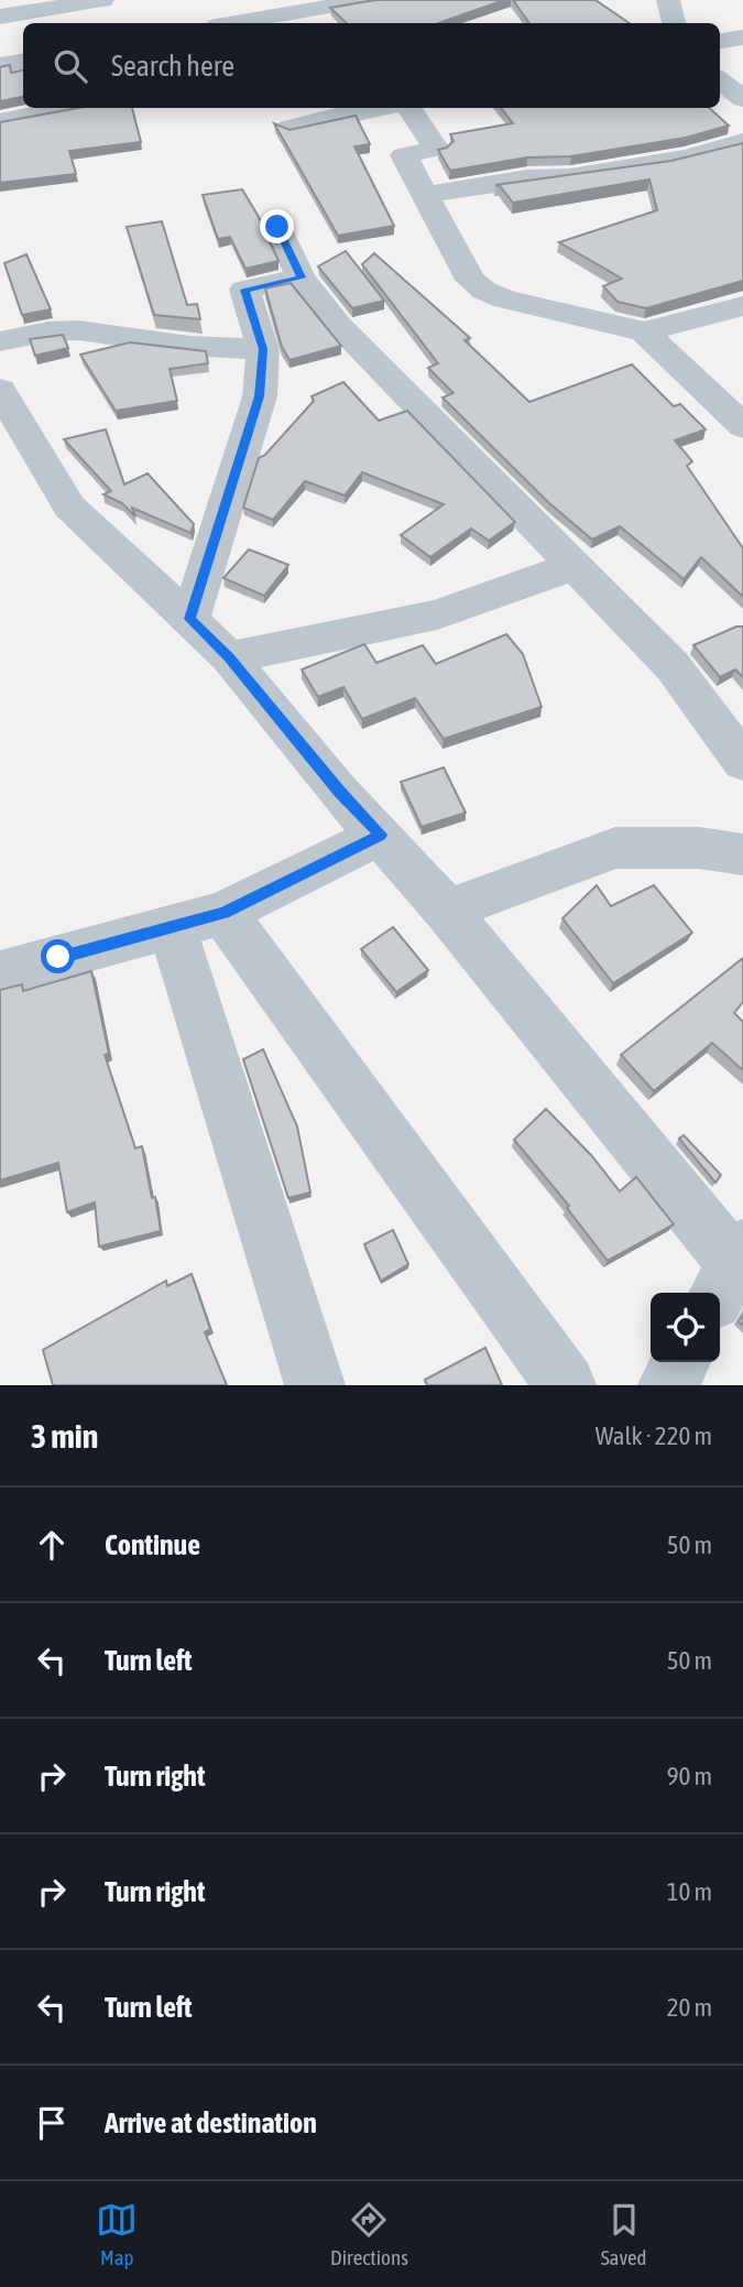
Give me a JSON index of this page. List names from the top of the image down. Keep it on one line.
{"page":{"search":"Search here","heading":["3 min","Walk · 220 m"],"list":[["Continue","50 m"],["Turn left","50 m"],["Turn right","90 m"],["Turn right","10 m"],["Turn left","20 m"],"Arrive at destination"],"nav":["Map","Directions","Saved"]}}
